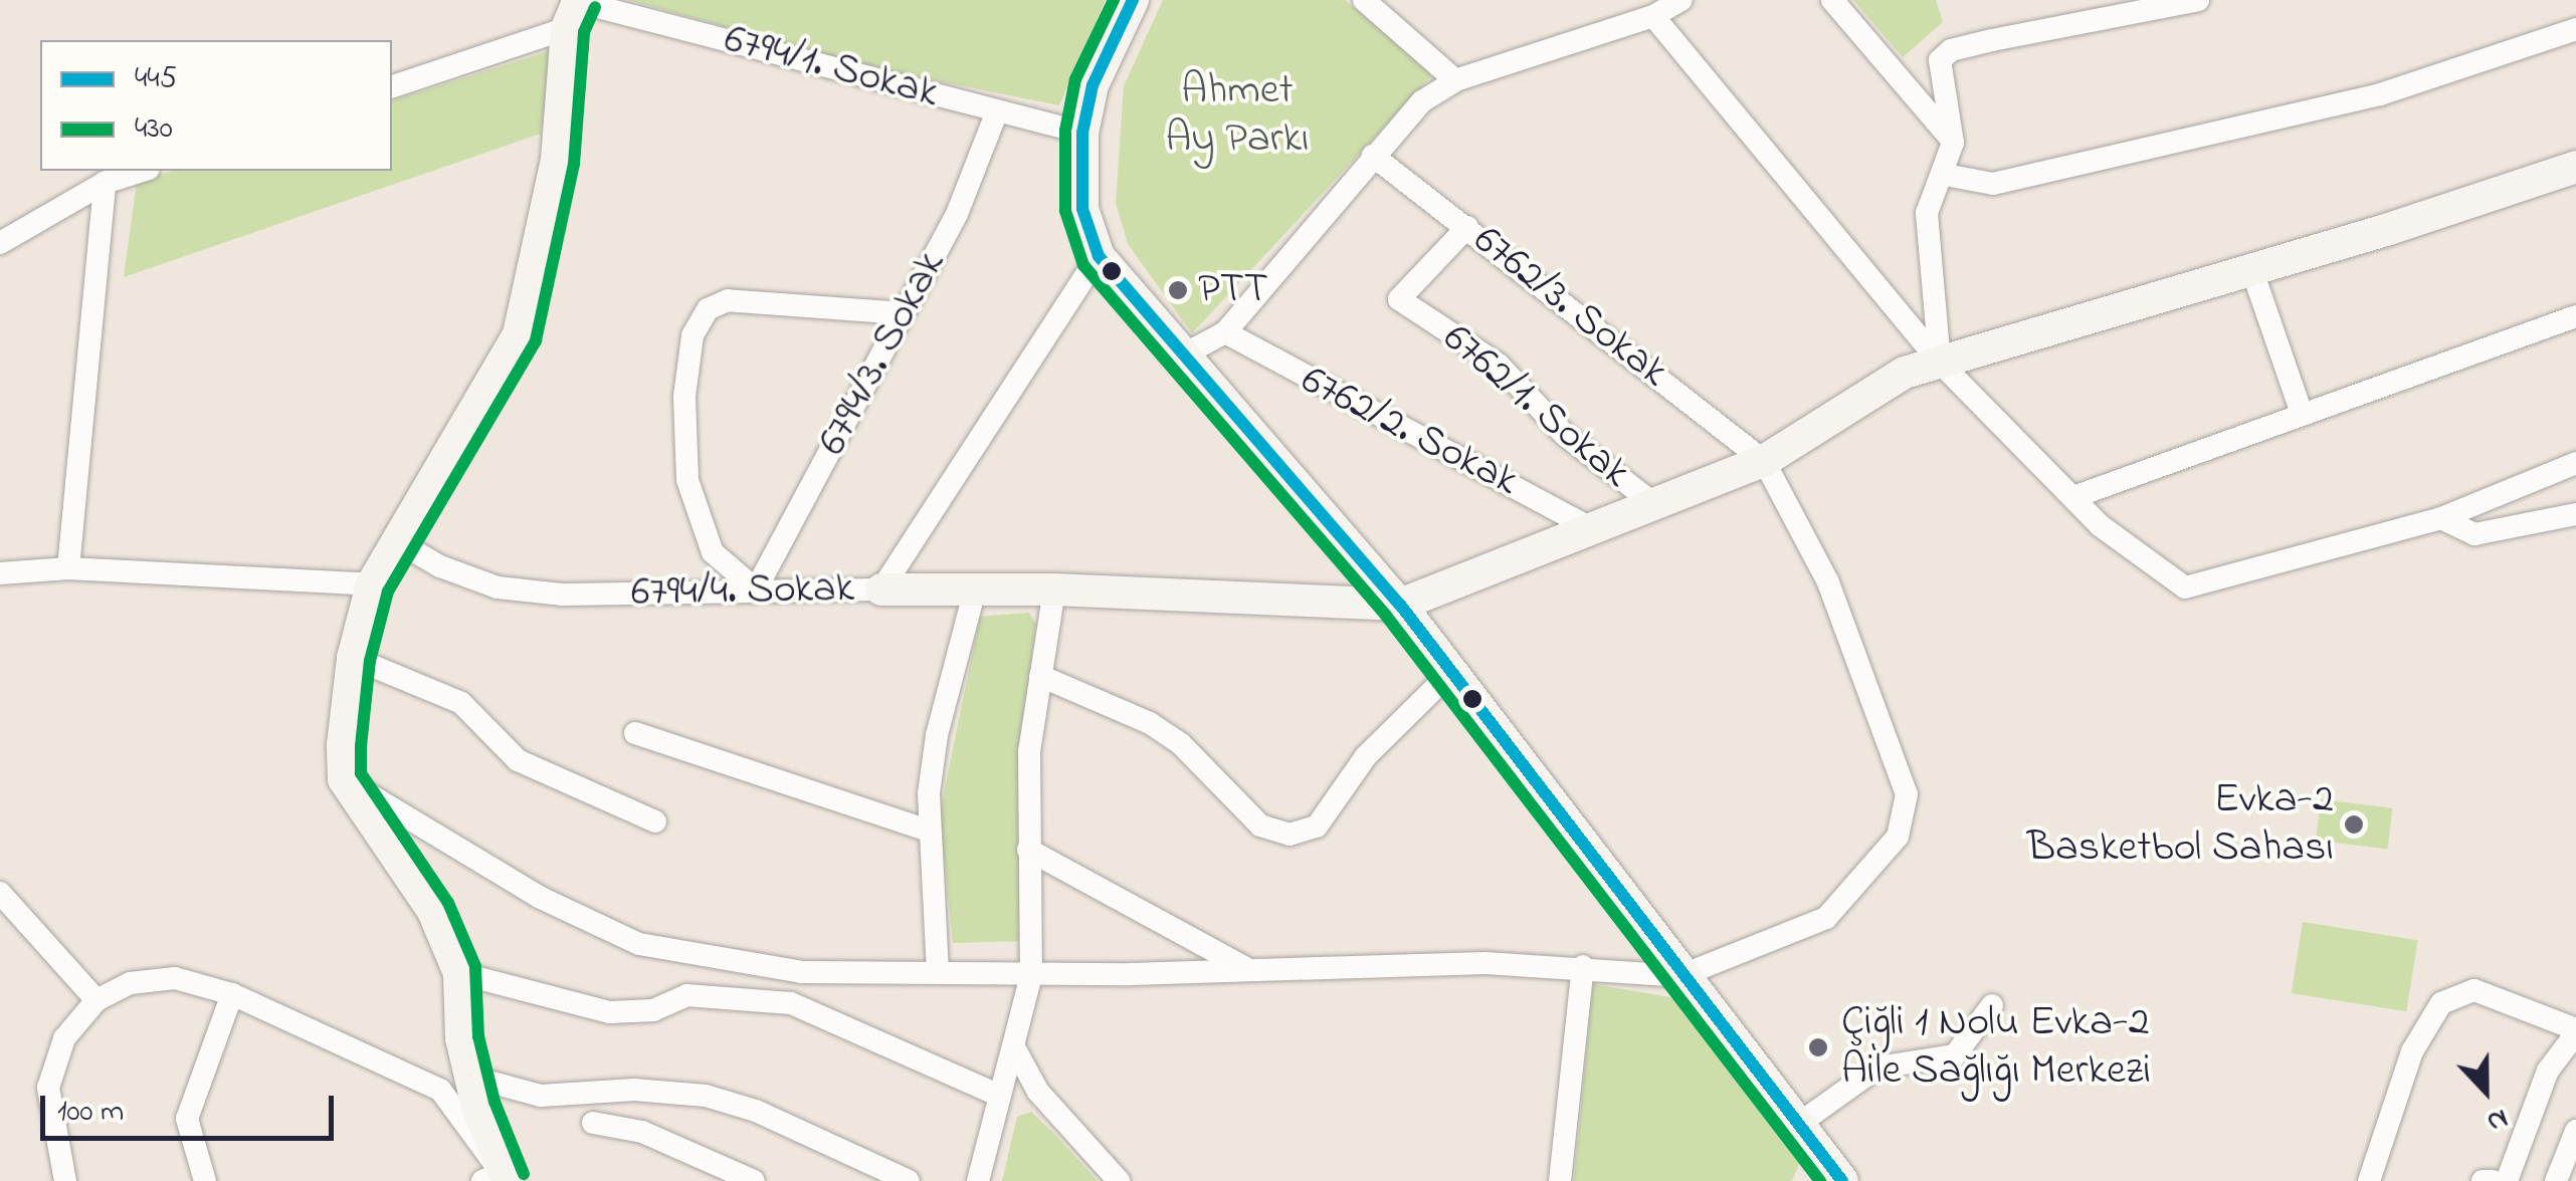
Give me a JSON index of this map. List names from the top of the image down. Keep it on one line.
{"streets":{"street":["6794/1. Sokak","6762/3. Sokak","6794/3. Sokak","6762/1. Sokak","6762/2. Sokak","6794/4. Sokak"]},"crossings":[["6794/1. Sokak","6794/3. Sokak"],["6762/3. Sokak","6762/1. Sokak"],["6794/3. Sokak","6794/4. Sokak"]],"parks":["Ahmet Ay Parkı"],"places":["PTT","Evka-2 Basketbol Sahası","Çiğli 1 Nolu Evka-2 Aile Sağlığı Merkezi"],"lines":["transit line 445","transit line 430"],"legend":["445","430"],"scale_bar":"100 m","north":"bottom"}
